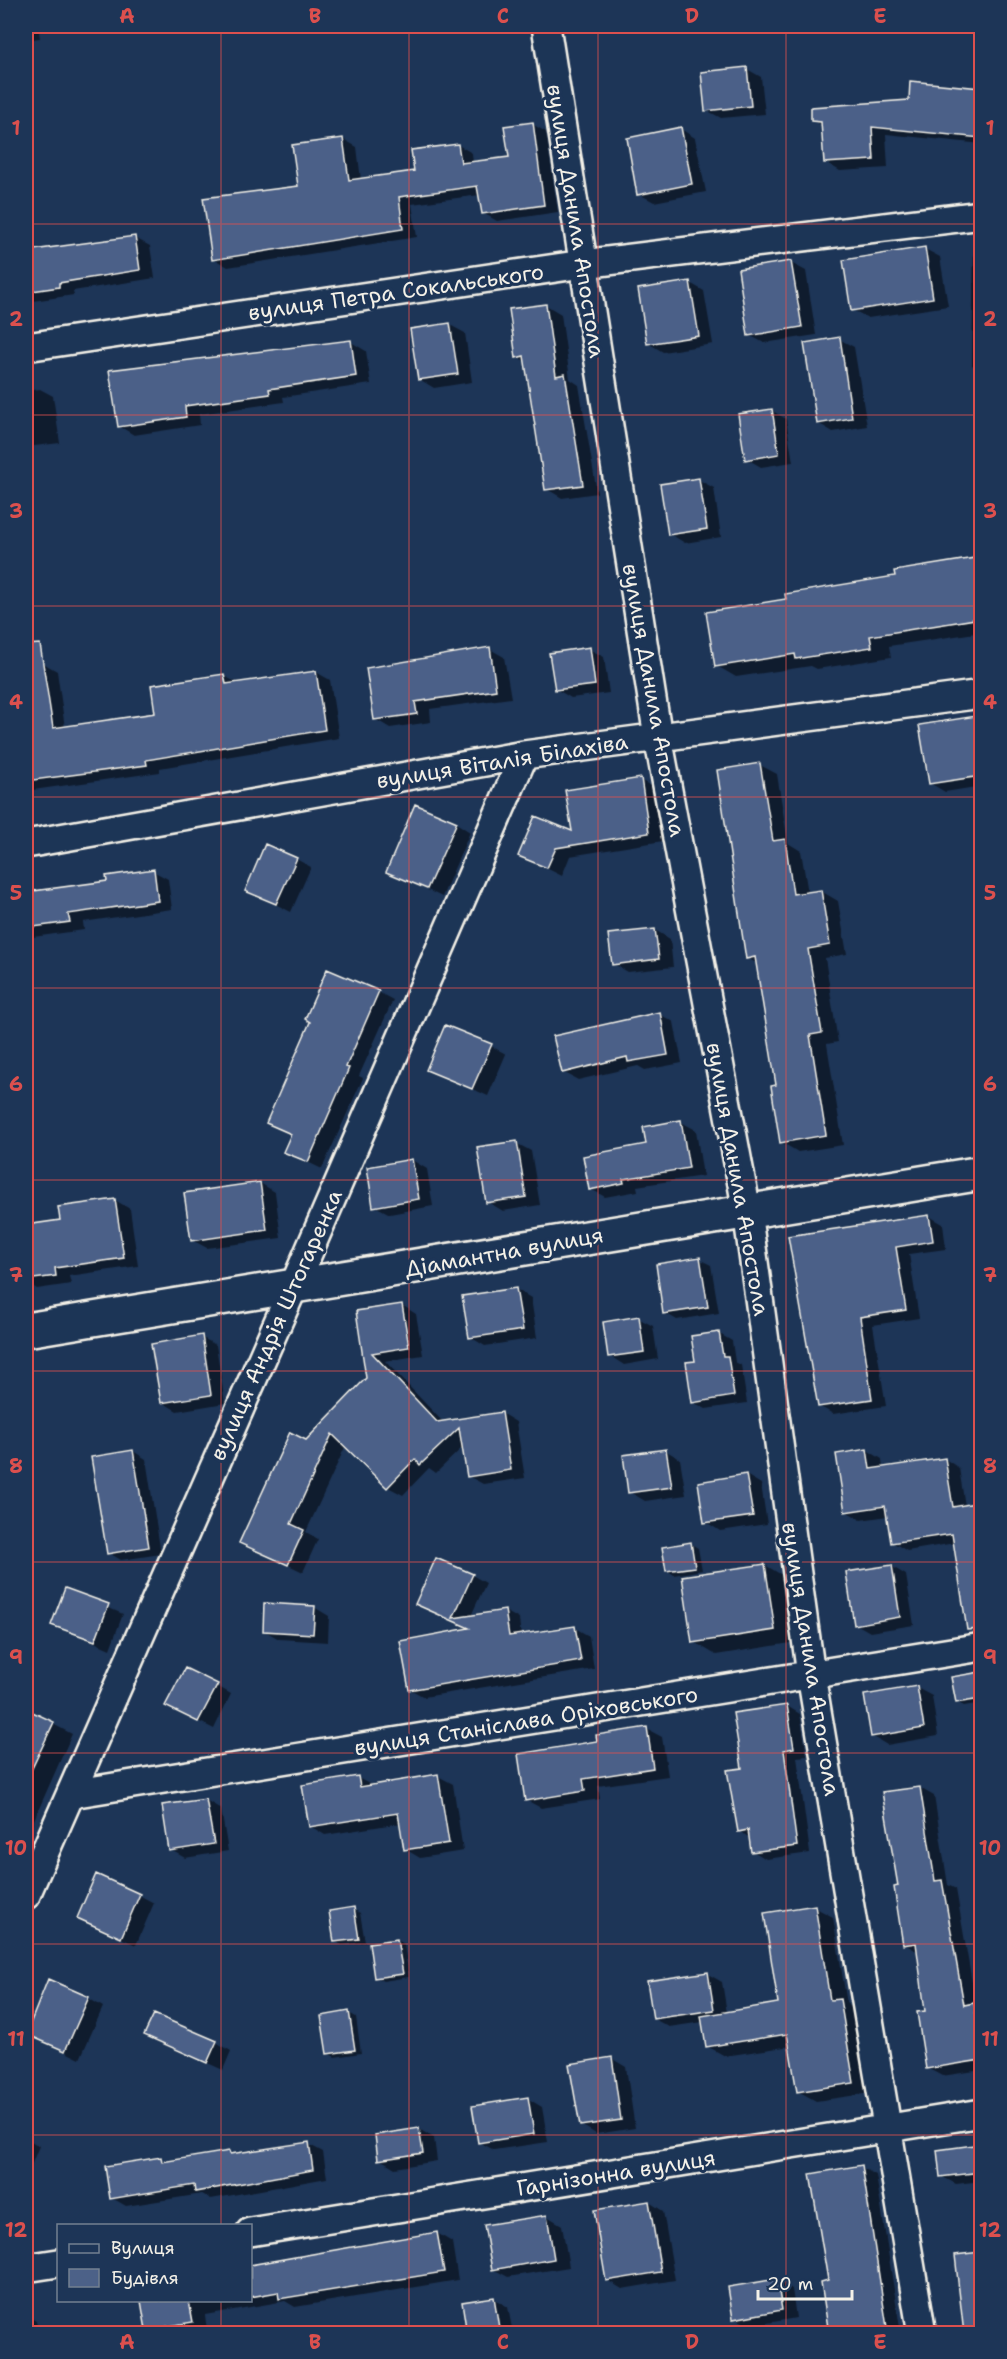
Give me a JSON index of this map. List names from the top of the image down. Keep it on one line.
{"streets":{"street":["вулиця Данила Апостола","вулиця Петра Сокальського","вулиця Віталія Білахіва","Діамантна вулиця","вулиця Андрія Штогаренка","вулиця Станіслава Оріховського","Гарнізонна вулиця"]},"crossings":[["вулиця Данила Апостола","вулиця Петра Сокальського"],["вулиця Данила Апостола","вулиця Віталія Білахіва"],["вулиця Данила Апостола","Діамантна вулиця"],["вулиця Данила Апостола","вулиця Станіслава Оріховського"],["вулиця Данила Апостола","Гарнізонна вулиця"],["вулиця Віталія Білахіва","вулиця Андрія Штогаренка"],["Діамантна вулиця","вулиця Андрія Штогаренка"],["вулиця Андрія Штогаренка","вулиця Станіслава Оріховського"]],"legend":["Вулиця","Будівля"],"scale_bar":"20 m","grid":{"columns":["A","B","C","D","E"],"rows":["1","2","3","4","5","6","7","8","9","10","11","12"]}}
